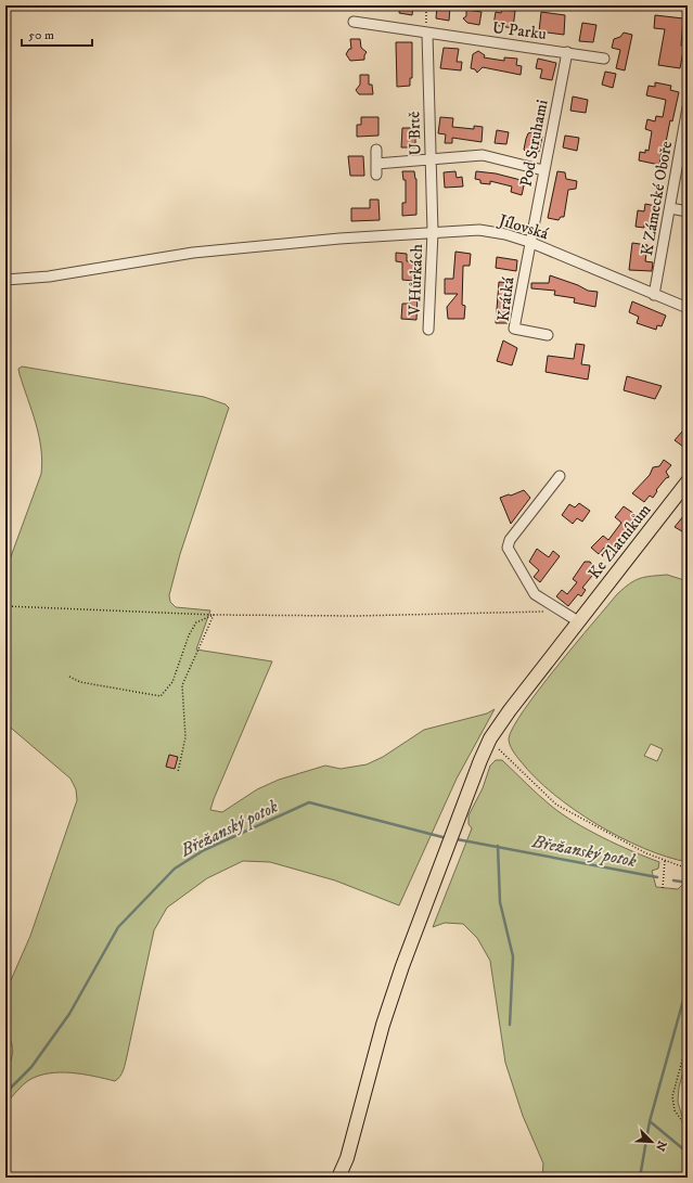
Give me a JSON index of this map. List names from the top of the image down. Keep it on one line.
{"streets":{"main road":["Ke Zlatníkům"],"street":["U Parku","U Brtě","Pod Struhami","K Zámecké Oboře","Jílovská","V Hůrkách","Krátká"]},"crossings":[["U Parku","U Brtě"],["U Parku","Pod Struhami"],["U Brtě","Jílovská"],["U Brtě","V Hůrkách"],["Pod Struhami","Jílovská"],["Pod Struhami","Krátká"],["K Zámecké Oboře","Jílovská"],["Jílovská","V Hůrkách"],["Jílovská","Krátká"]],"water":["Břežanský potok"],"scale_bar":"50 m","north":"bottom right"}
